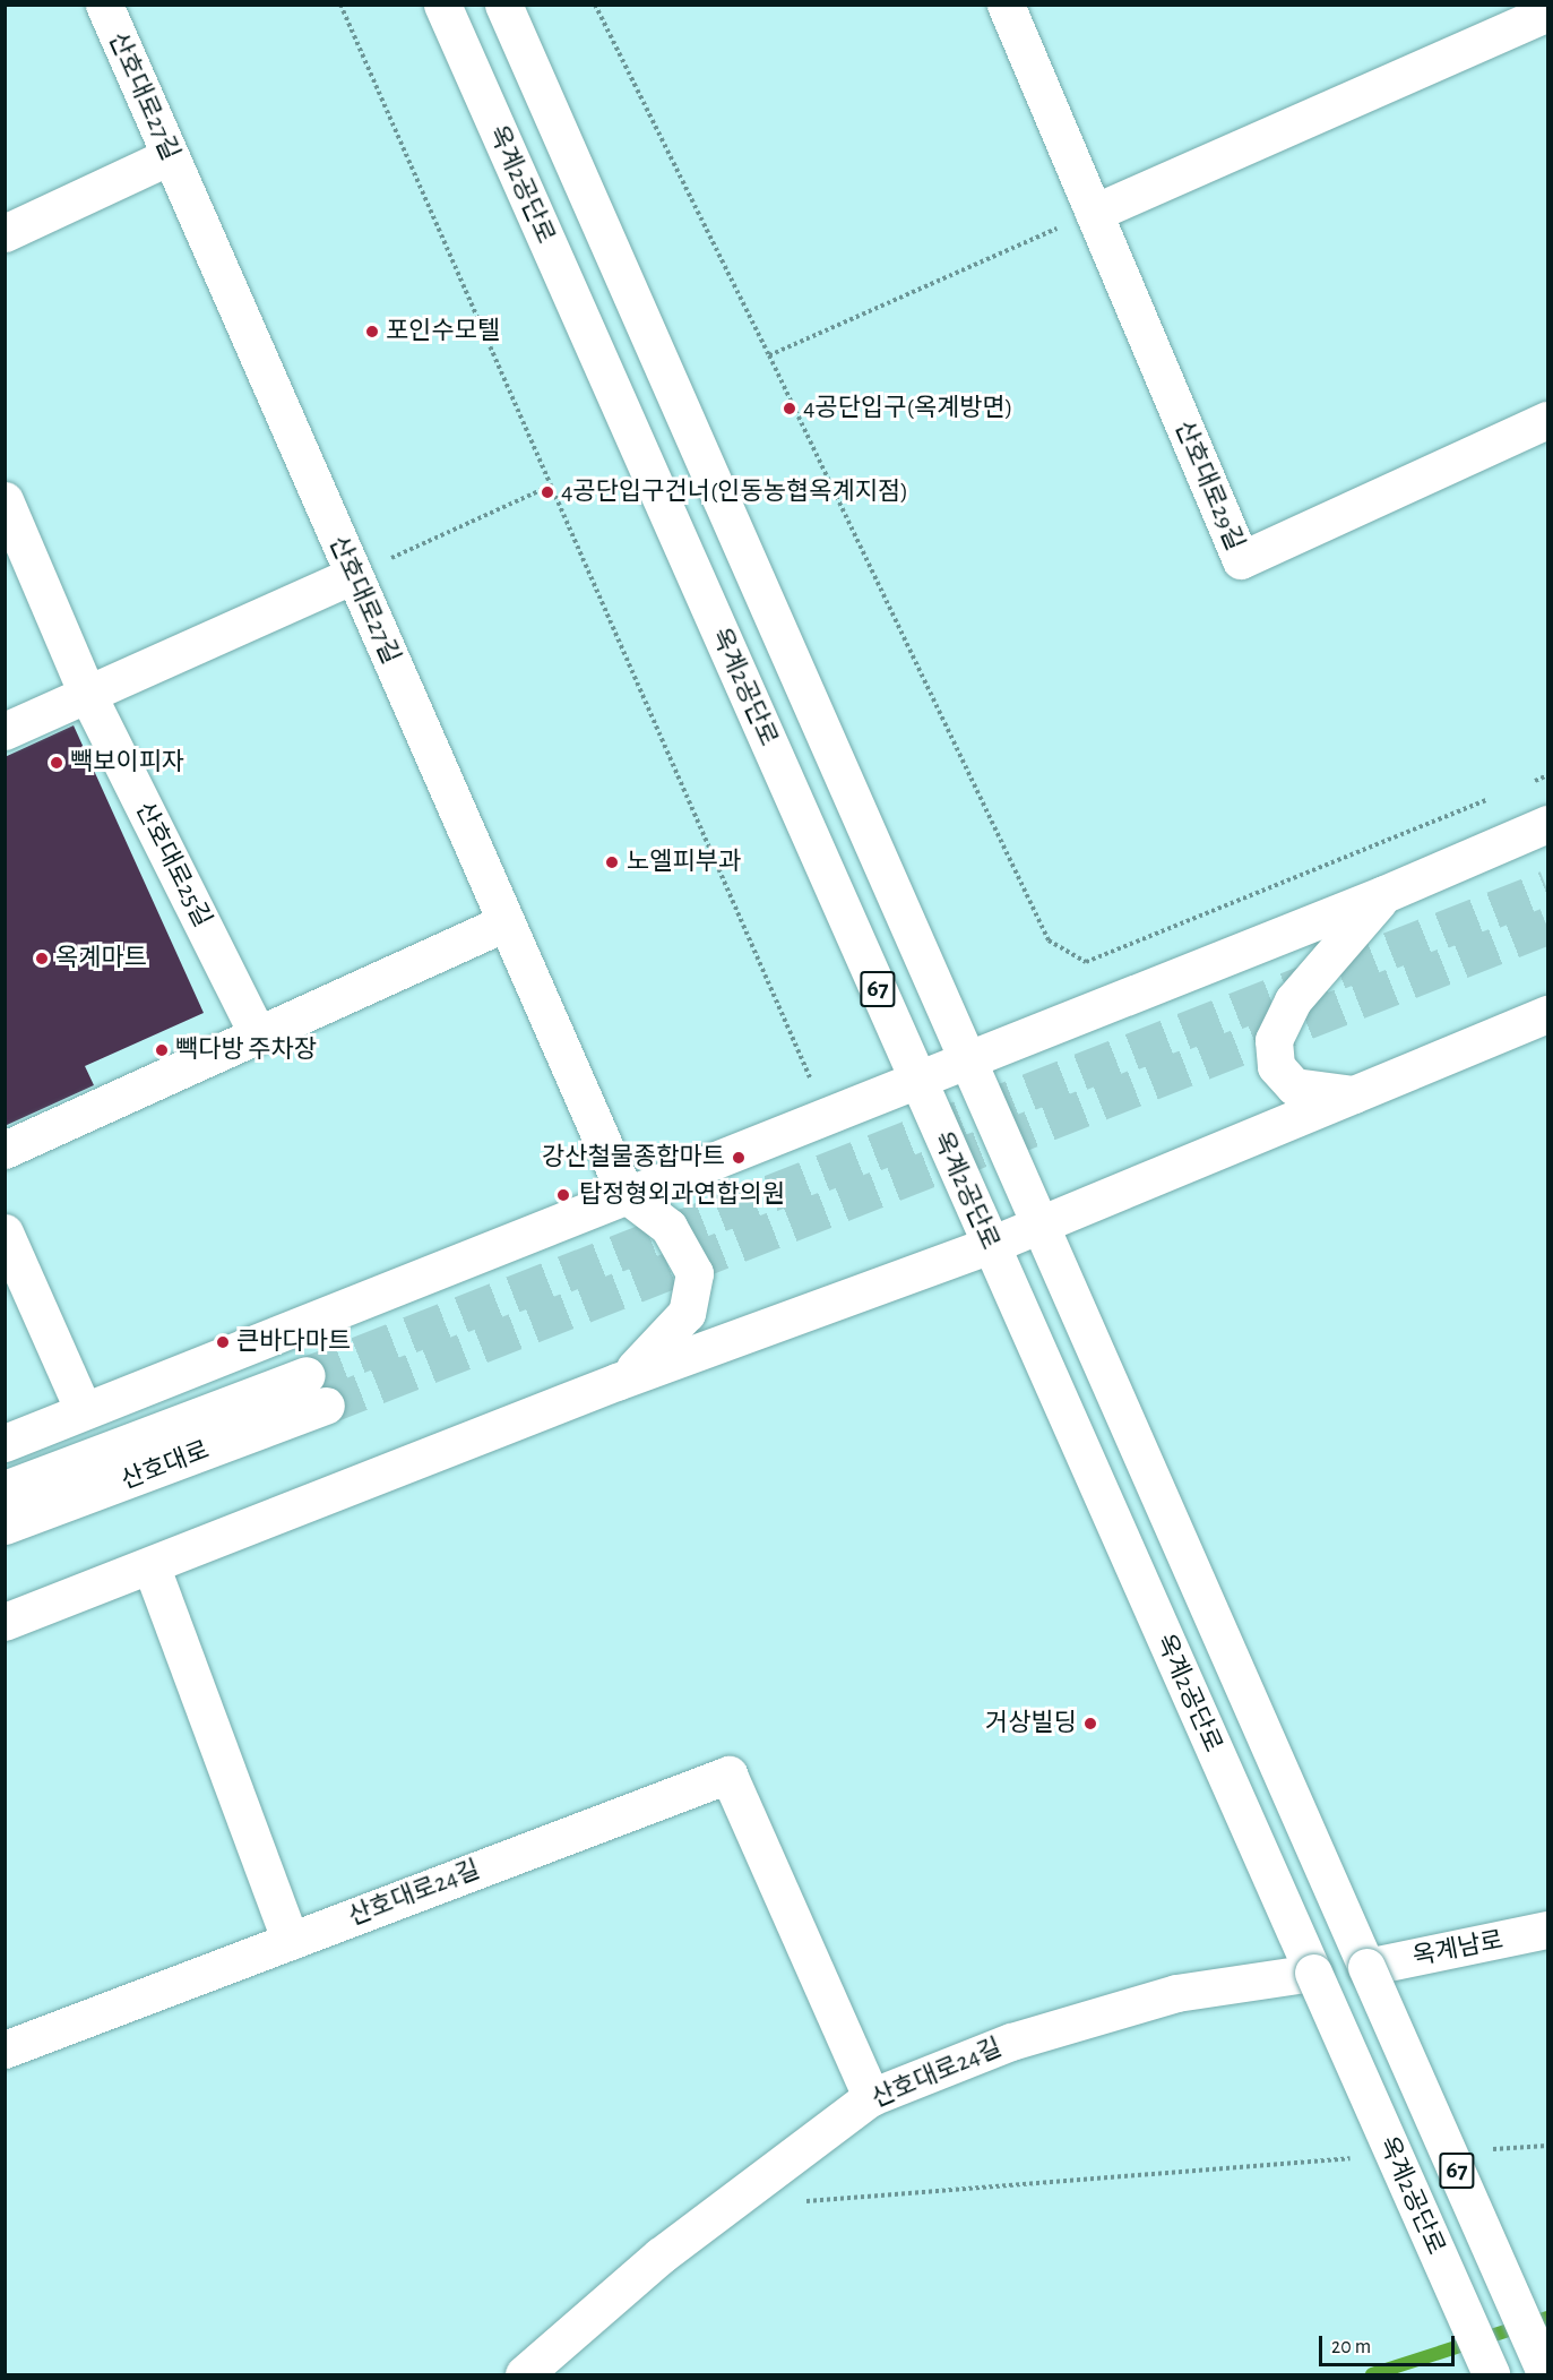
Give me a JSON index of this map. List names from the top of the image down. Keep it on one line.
{"streets":{"street":["산호대로27길","옥계2공단로","산호대로29길","산호대로25길","67","산호대로","산호대로24길","옥계남로"]},"crossings":[["옥계2공단로","산호대로24길"],["옥계2공단로","옥계남로"]],"places":["포인수모텔","4공단입구(옥계방면)","4공단입구건너(인동농협옥계지점)","빽보이피자","노엘피부과","옥계마트","빽다방 주차장","강산철물종합마트","탑정형외과연합의원","큰바다마트","거상빌딩"],"scale_bar":"20 m"}
